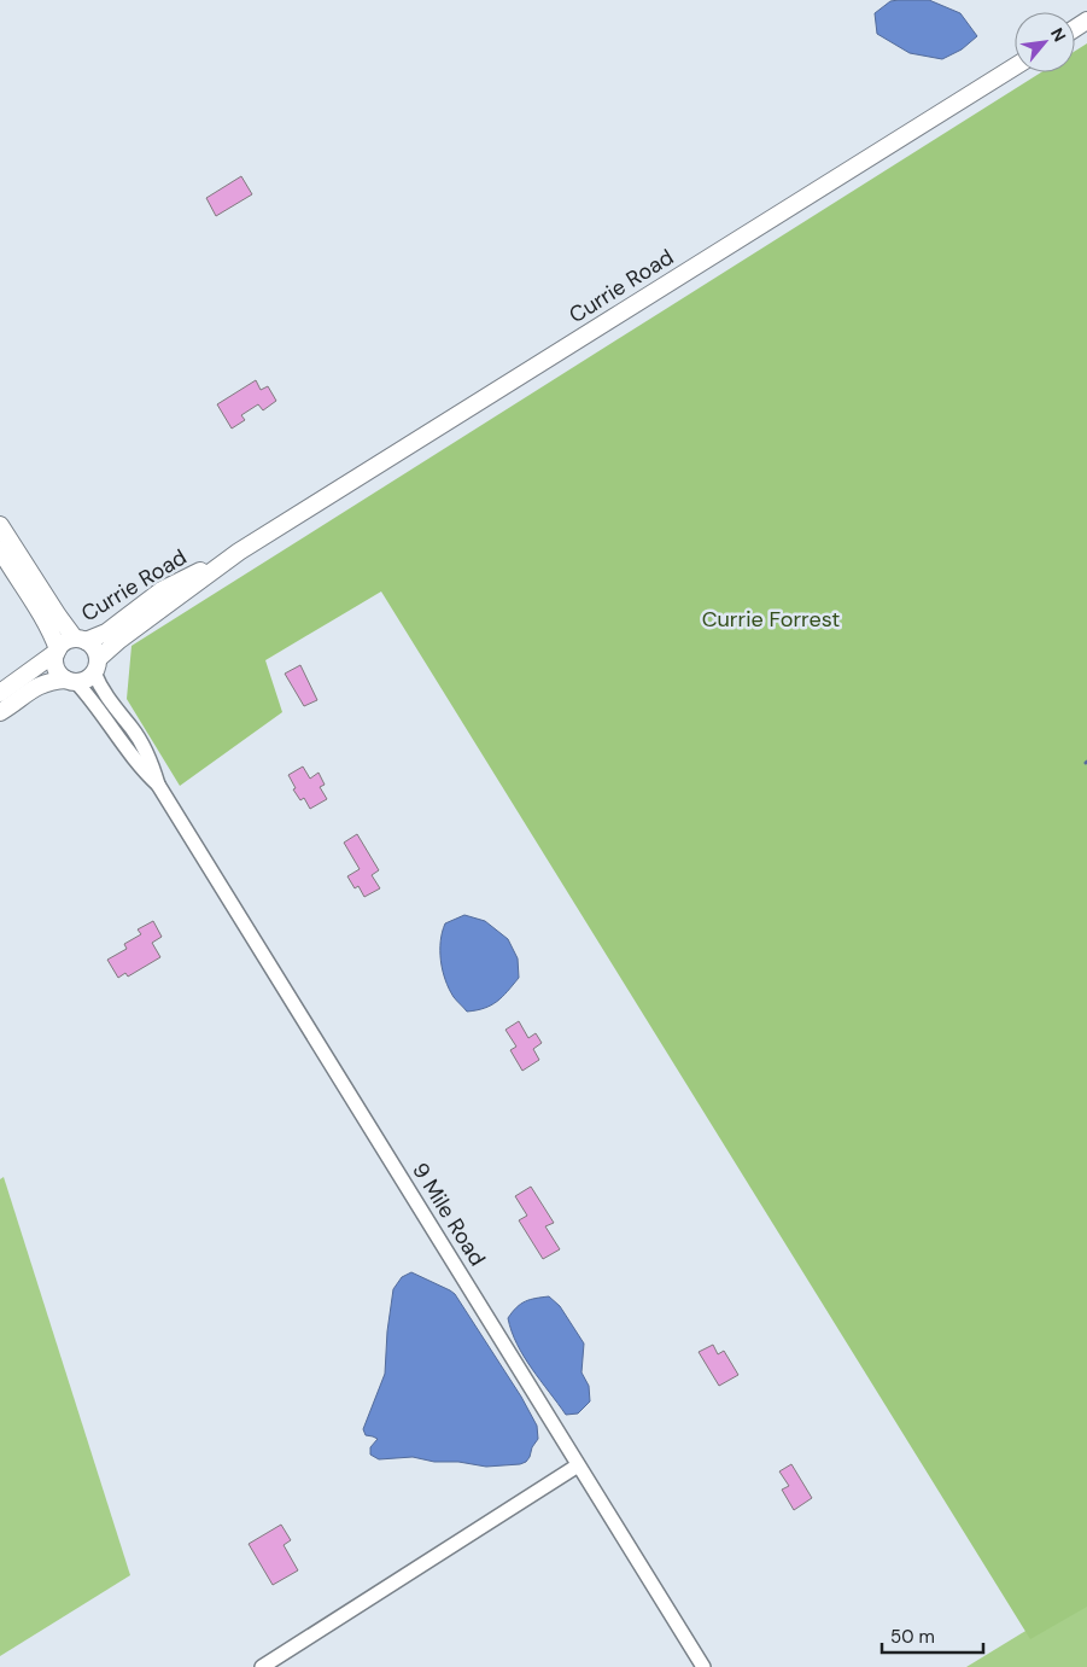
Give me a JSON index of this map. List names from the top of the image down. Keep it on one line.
{"streets":{"street":["Currie Road","9 Mile Road"]},"crossings":[["Currie Road","9 Mile Road"]],"parks":["Currie Forrest"],"scale_bar":"50 m","north":"top right"}
